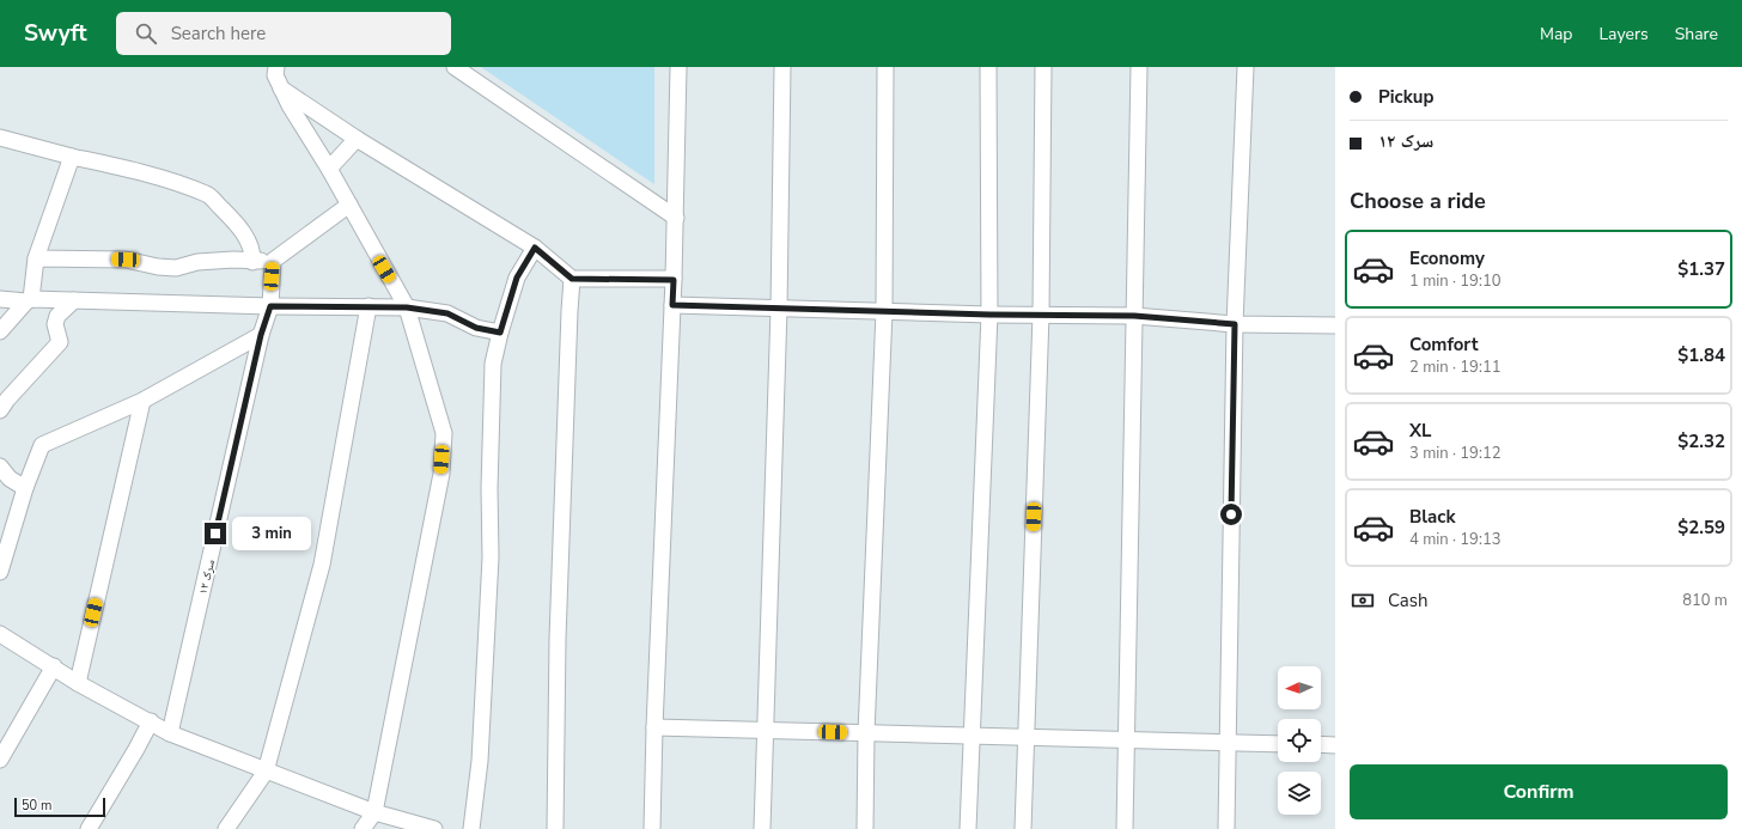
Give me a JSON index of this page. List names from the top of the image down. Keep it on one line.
{"streets":{"street":["سرک ۱۲"]},"scale_bar":"50 m","north":"left","page":{"header":"Swyft","search":"Search here","nav":["Map","Layers","Share"],"banner":["Pickup","سرک ۱۲"],"heading":"Choose a ride","list":[{"name":"Economy","note":"1 min · 19:10","value":"$1.37"},{"name":"Comfort","note":"2 min · 19:11","value":"$1.84"},{"name":"XL","note":"3 min · 19:12","value":"$2.32"},{"name":"Black","note":"4 min · 19:13","value":"$2.59"}],"bubble":"3 min","pay":["Cash","810 m"],"buttons":"Confirm","scale":"50 m"}}
